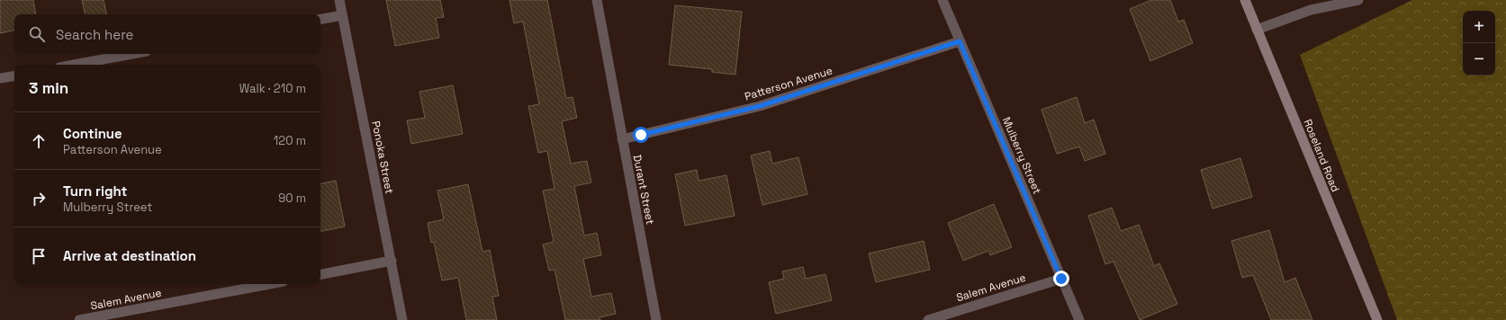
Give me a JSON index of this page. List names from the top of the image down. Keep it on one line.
{"streets":{"main road":["Roseland Road"],"street":["Patterson Avenue","Mulberry Street","Ponoka Street","Durant Street","Salem Avenue"]},"crossings":[["Patterson Avenue","Mulberry Street"],["Patterson Avenue","Durant Street"],["Mulberry Street","Salem Avenue"]],"page":{"map_buttons":["+","−"],"search":"Search here","heading":["3 min","Walk · 210 m"],"list":[["Continue","Patterson Avenue","120 m"],["Turn right","Mulberry Street","90 m"],"Arrive at destination"]}}
